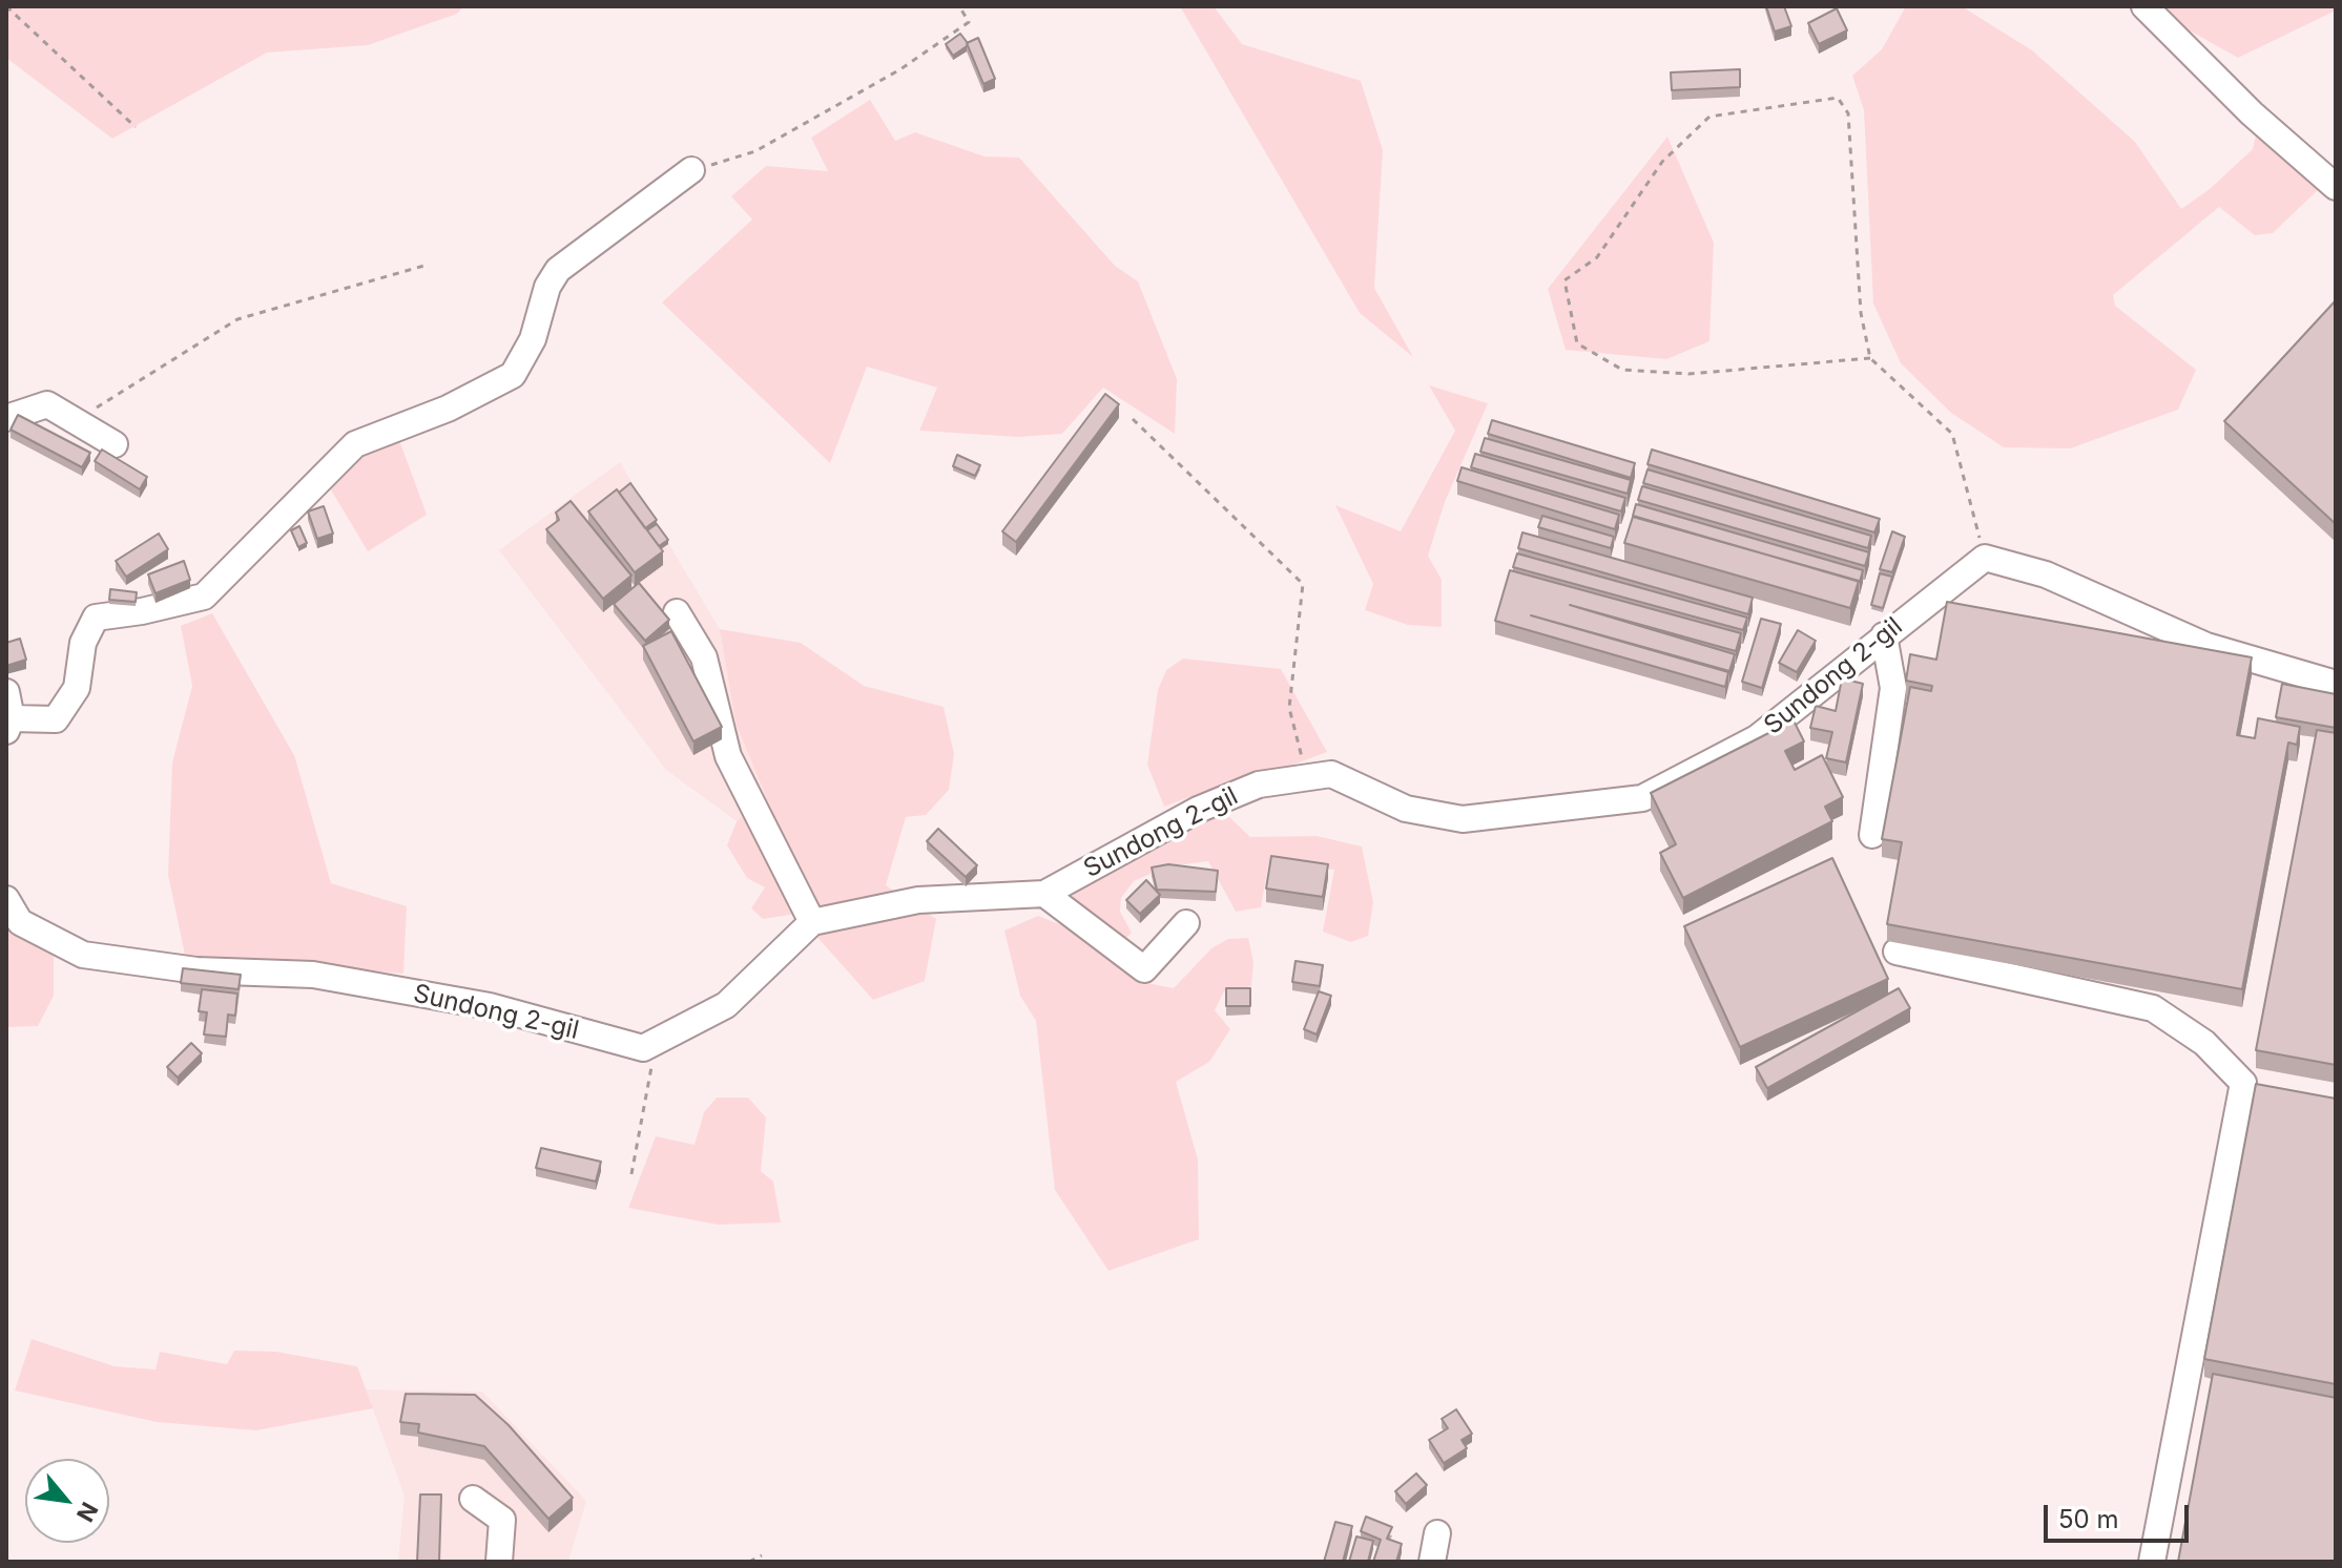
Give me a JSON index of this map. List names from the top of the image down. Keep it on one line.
{"streets":{"street":["Sundong 2-gil"]},"scale_bar":"50 m","north":"bottom right"}
